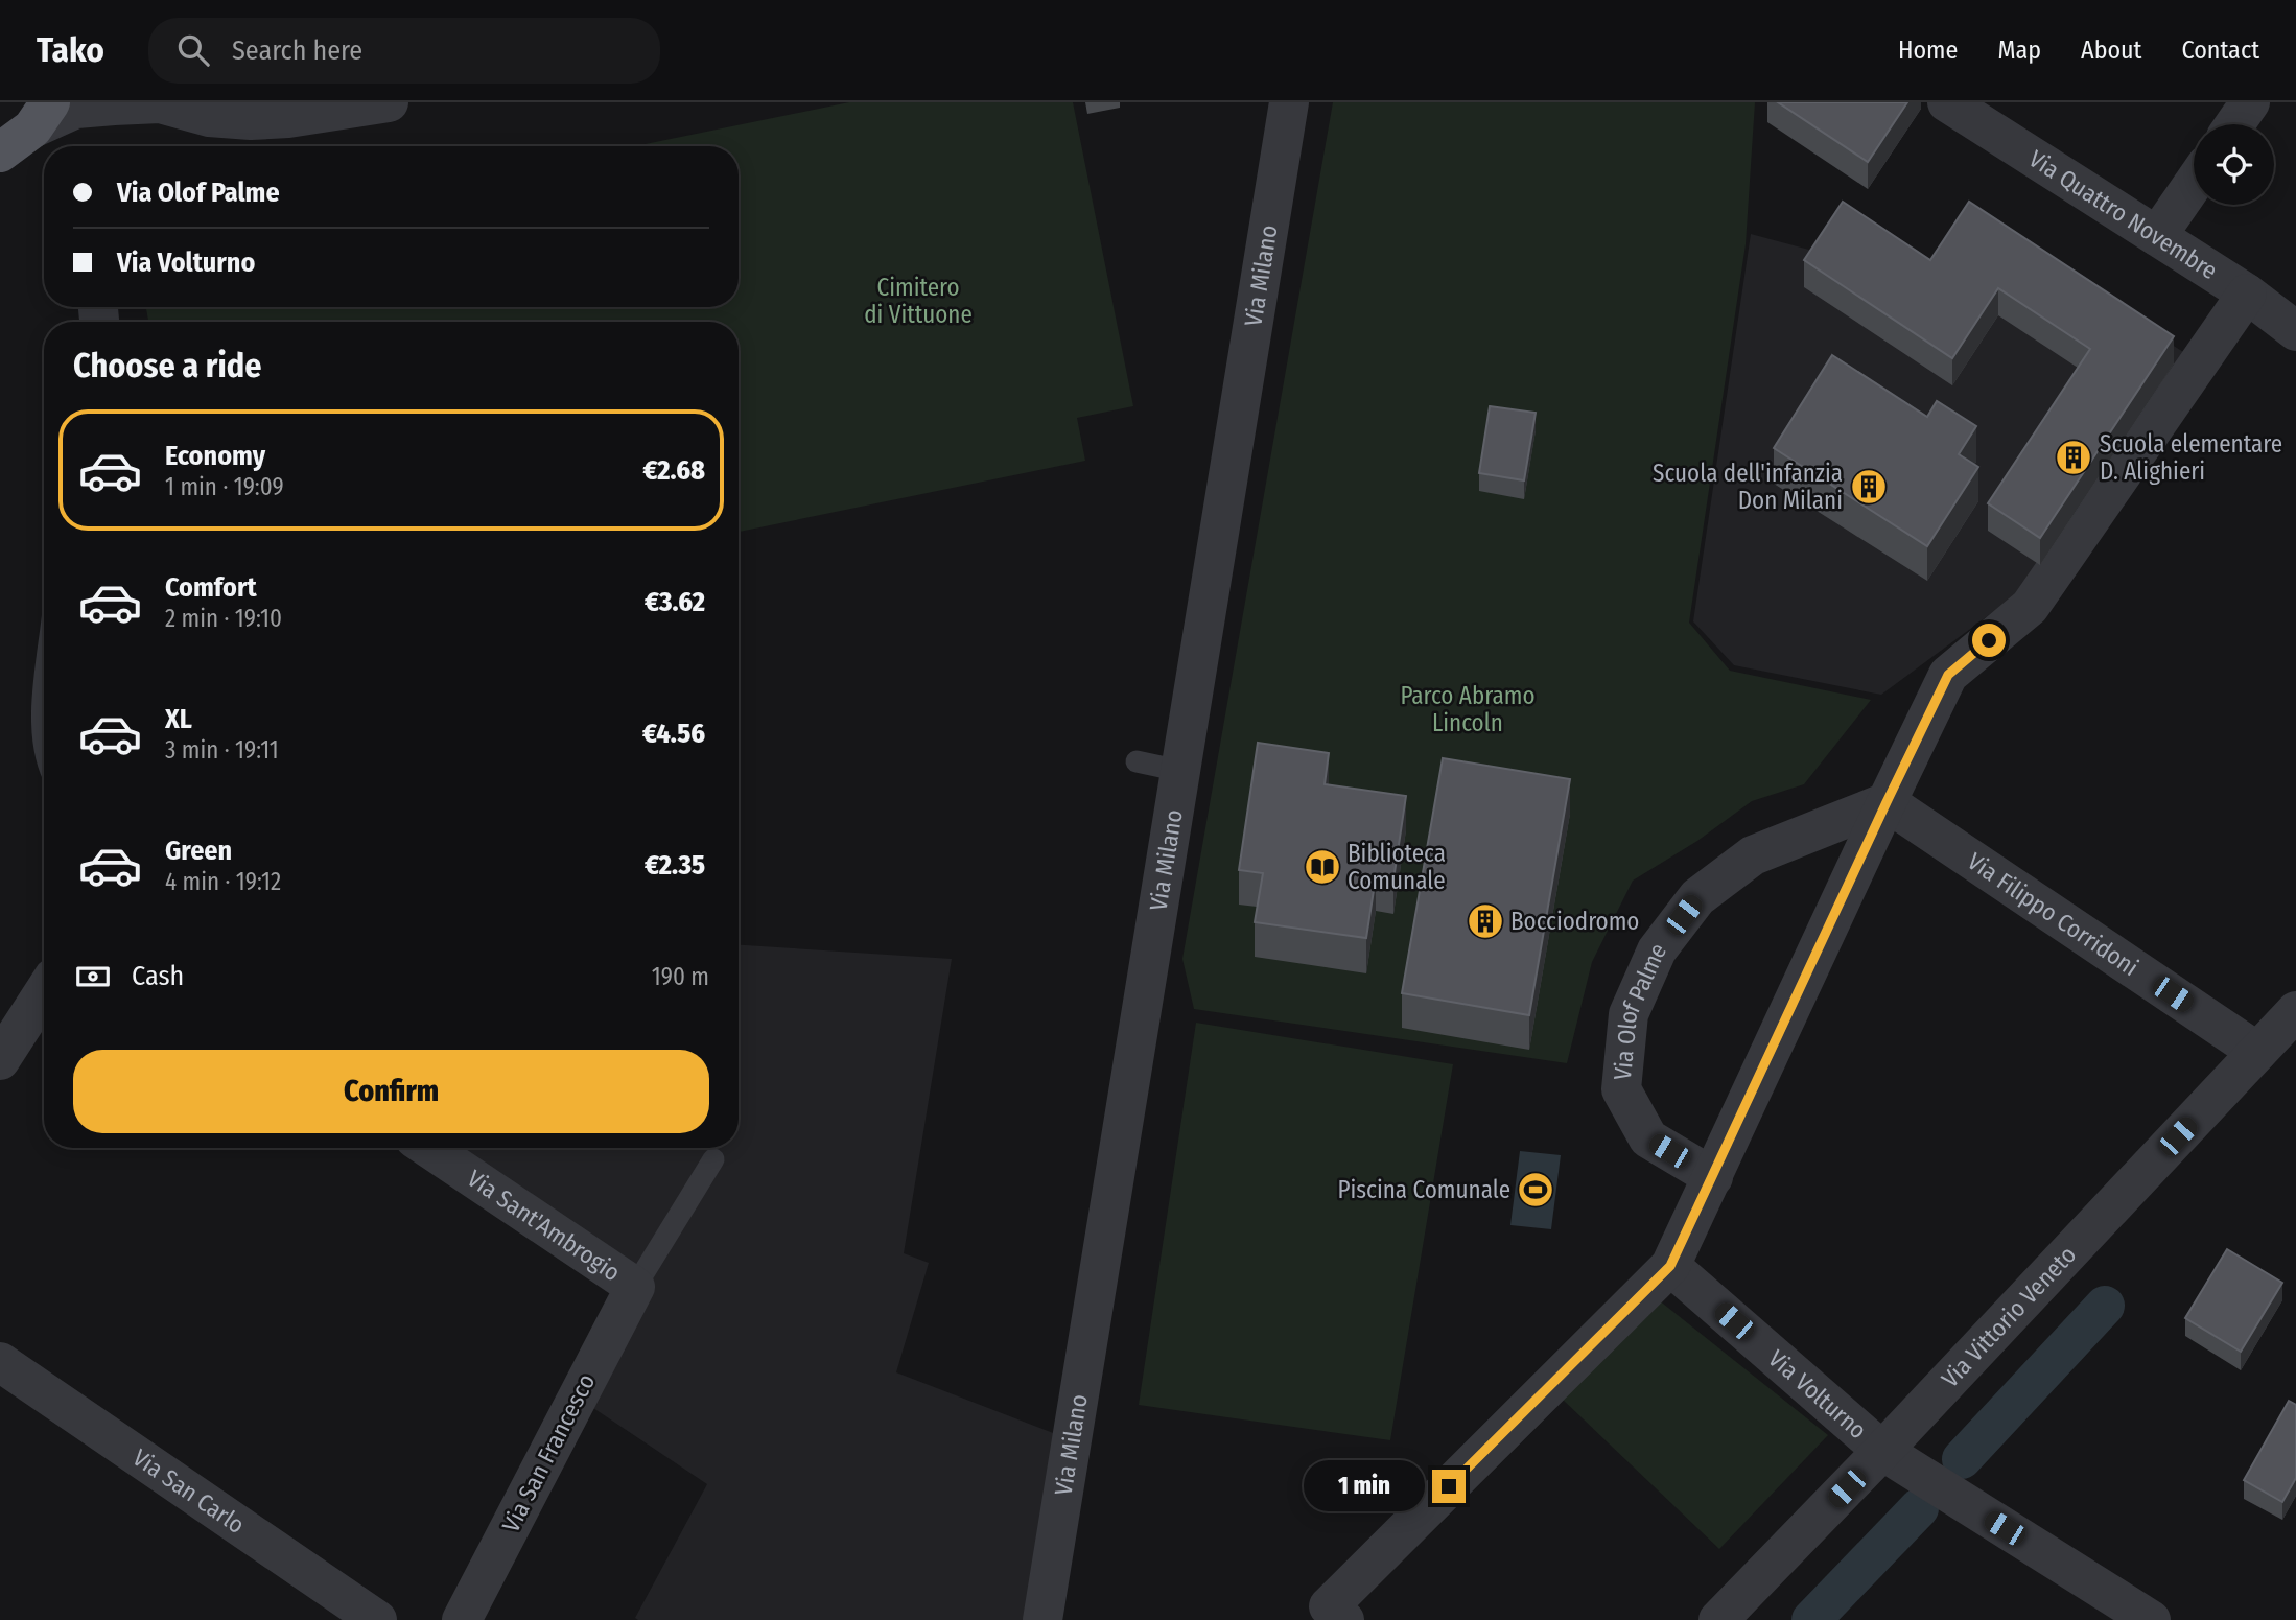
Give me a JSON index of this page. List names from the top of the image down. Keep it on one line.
{"streets":{"street":["Via Quattro Novembre","Via Milano","Via Filippo Corridoni","Via Olof Palme","Via Sant'Ambrogio","Via Vittorio Veneto","Via Volturno","Via San Francesco","Via San Carlo"]},"crossings":[["Via Filippo Corridoni","Via Olof Palme"],["Via Filippo Corridoni","Via Vittorio Veneto"],["Via Sant'Ambrogio","Via San Francesco"],["Via Vittorio Veneto","Via Volturno"]],"parks":["Cimitero di Vittuone","Parco Abramo Lincoln"],"places":{"building":["Scuola elementare D. Alighieri","Scuola dell'infanzia Don Milani","Bocciodromo"],"library":["Biblioteca Comunale"],"sports":["Piscina Comunale"]},"page":{"header":"Tako","search":"Search here","nav":["Home","Map","About","Contact"],"banner":["Via Olof Palme","Via Volturno"],"heading":"Choose a ride","list":[{"name":"Economy","note":"1 min · 19:09","value":"€2.68"},{"name":"Comfort","note":"2 min · 19:10","value":"€3.62"},{"name":"XL","note":"3 min · 19:11","value":"€4.56"},{"name":"Green","note":"4 min · 19:12","value":"€2.35"}],"pay":["Cash","190 m"],"buttons":"Confirm","bubble":"1 min"}}
